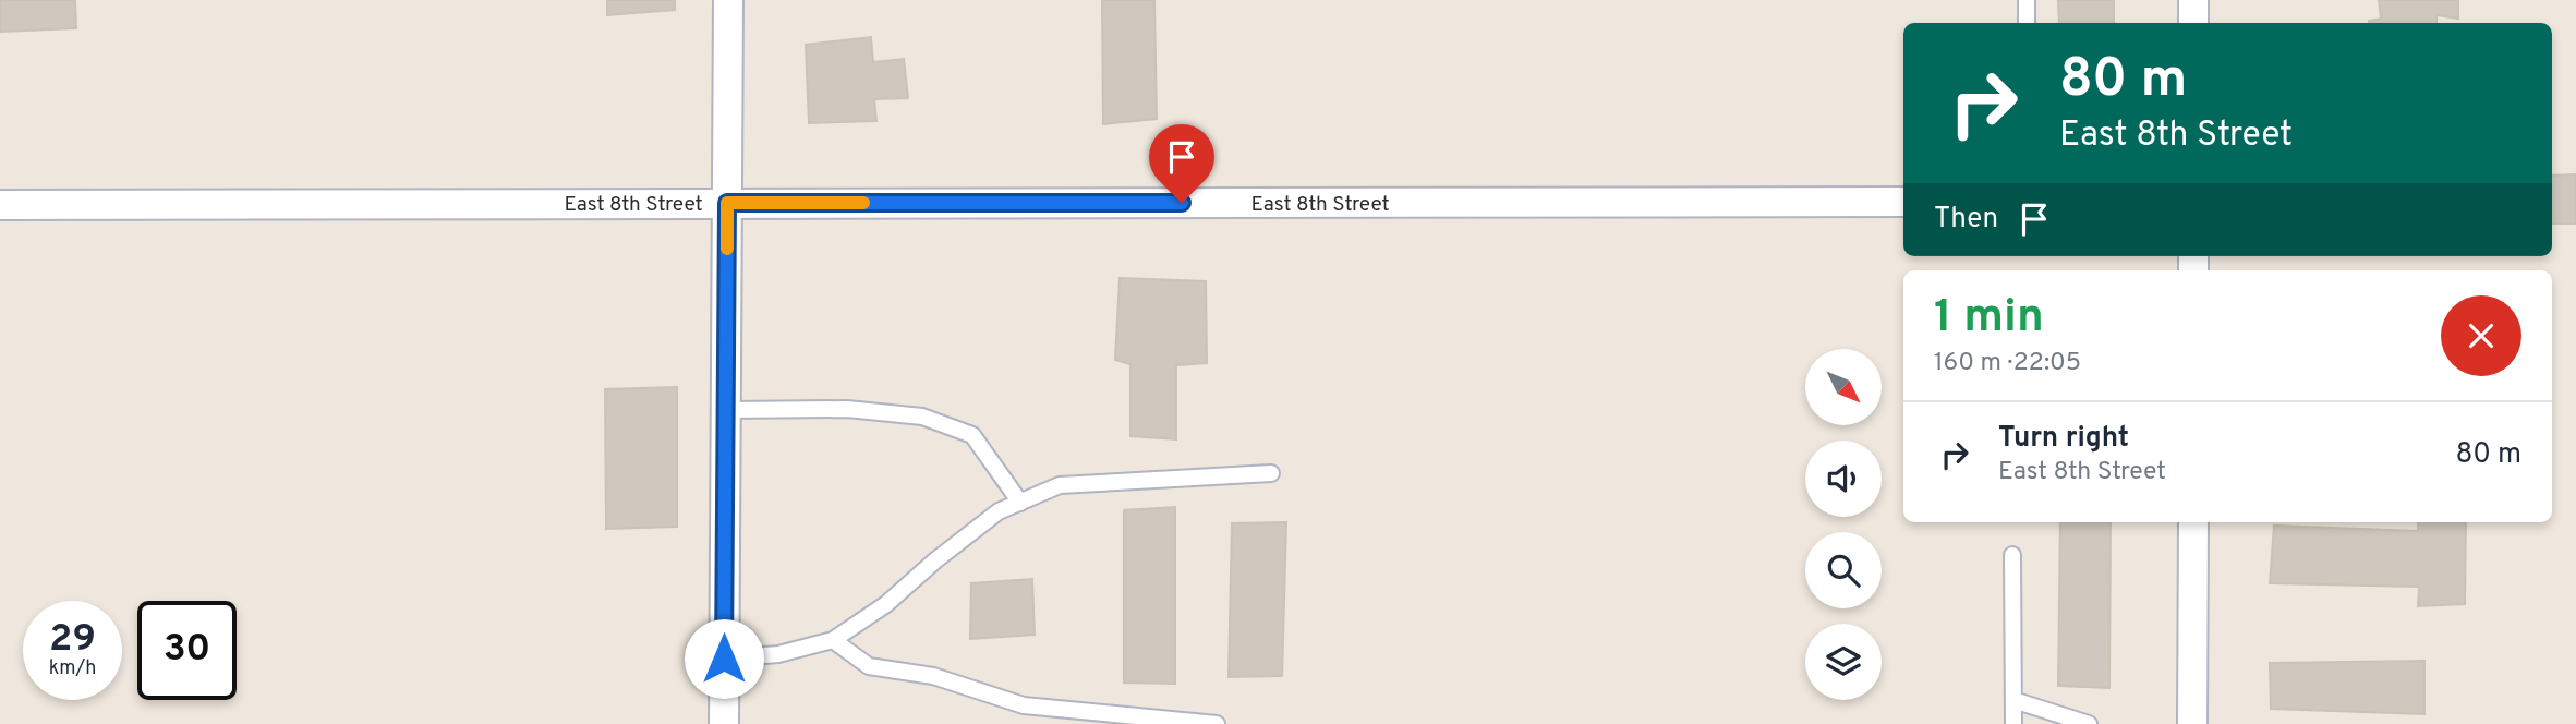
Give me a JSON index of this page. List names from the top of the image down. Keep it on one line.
{"streets":{"street":["East 8th Street"]},"north":"bottom right","page":{"turn":["80 m","East 8th Street"],"then":"Then","heading":["1 min","160 m · 22:05"],"list":[{"name":"Turn right","note":"East 8th Street","value":"80 m"}],"speed":"29 km/h","limit":"30"}}
